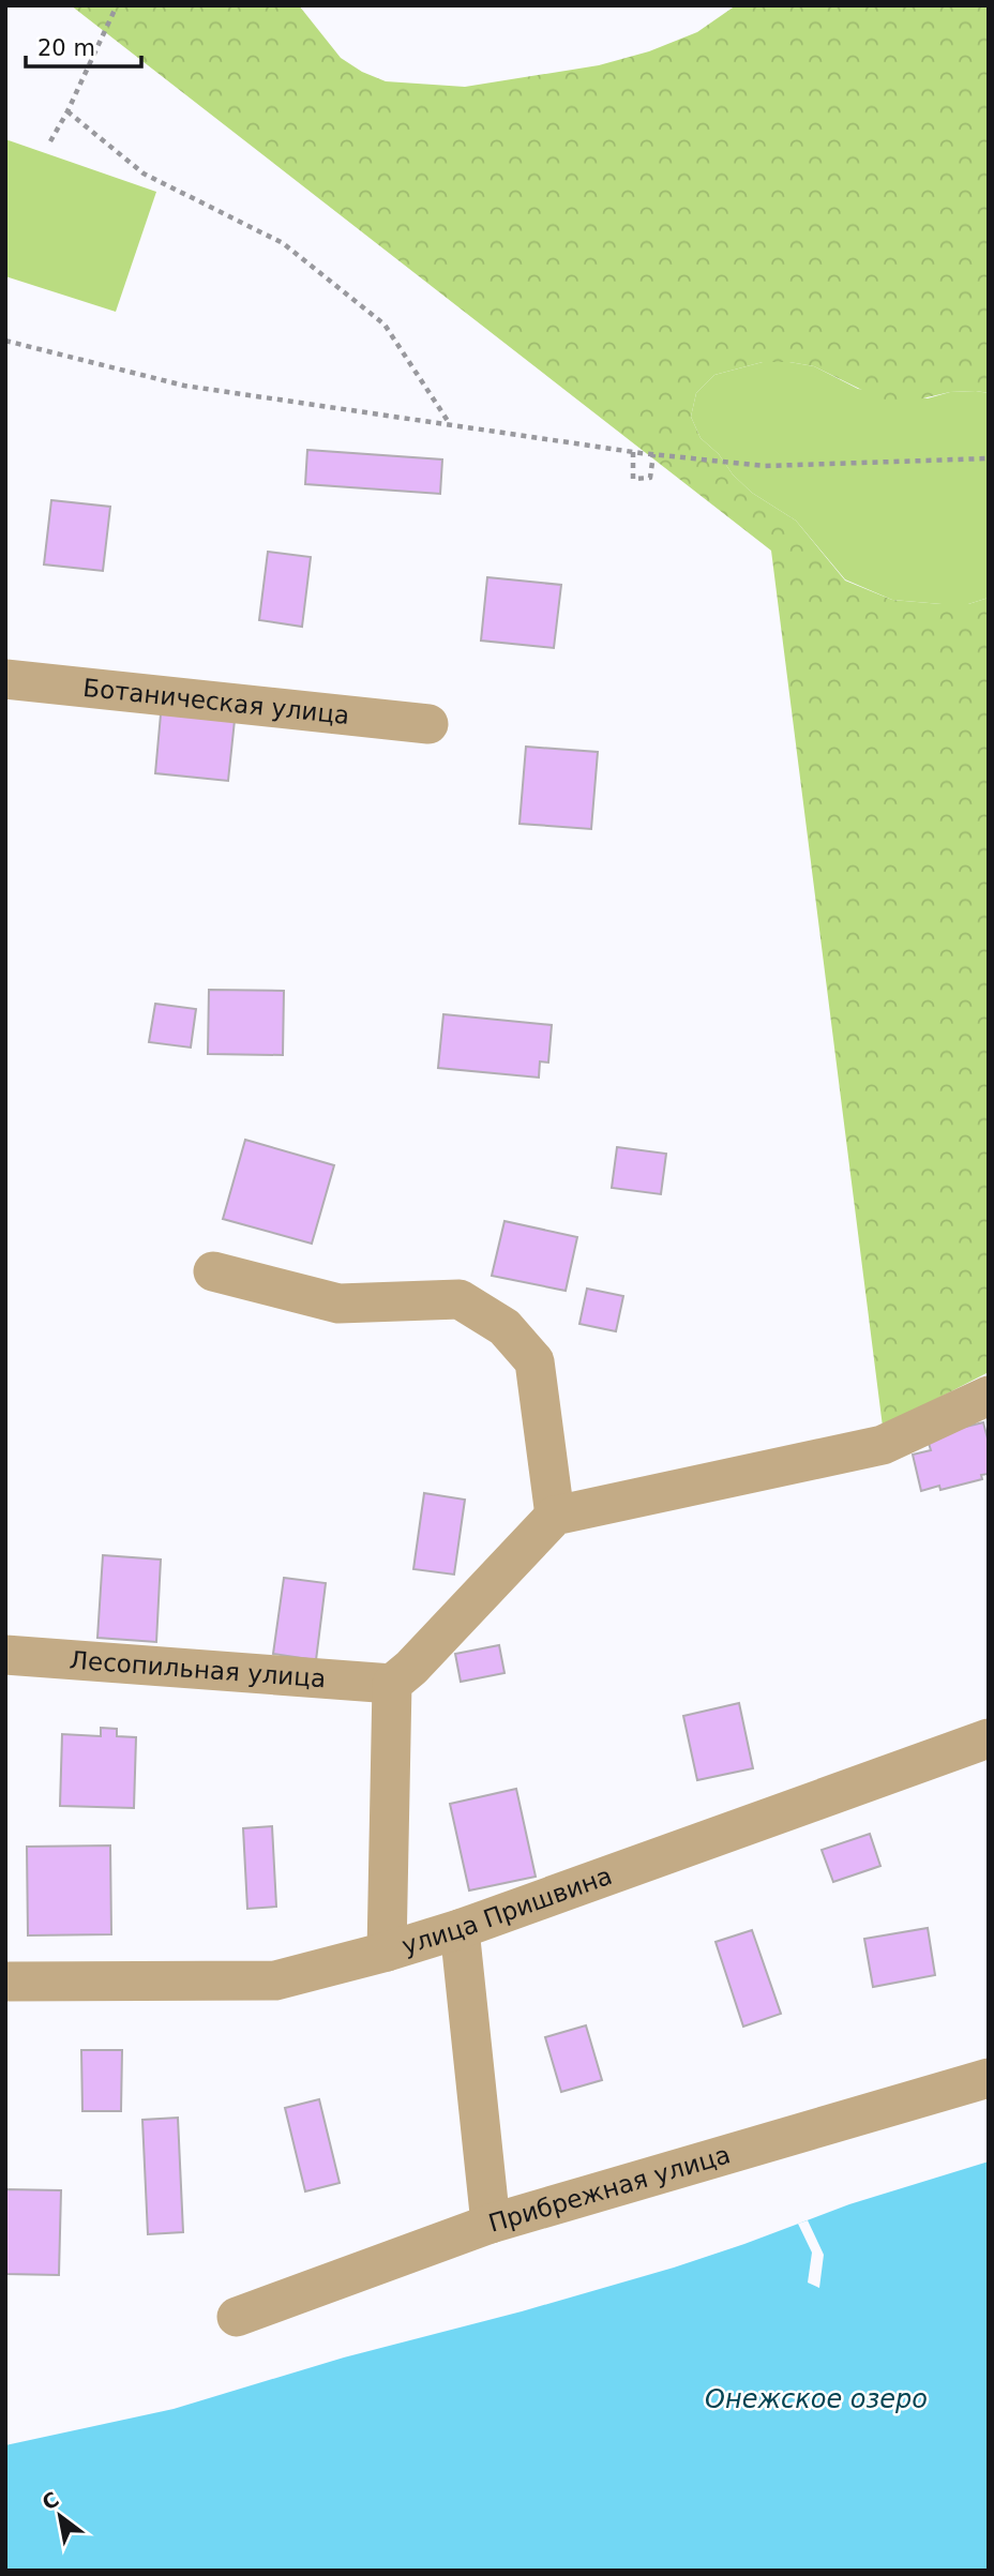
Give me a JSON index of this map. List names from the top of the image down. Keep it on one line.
{"streets":{"street":["Ботаническая улица","Лесопильная улица","улица Пришвина","Прибрежная улица"]},"water":["Онежское озеро"],"scale_bar":"20 m","north":"top left"}
